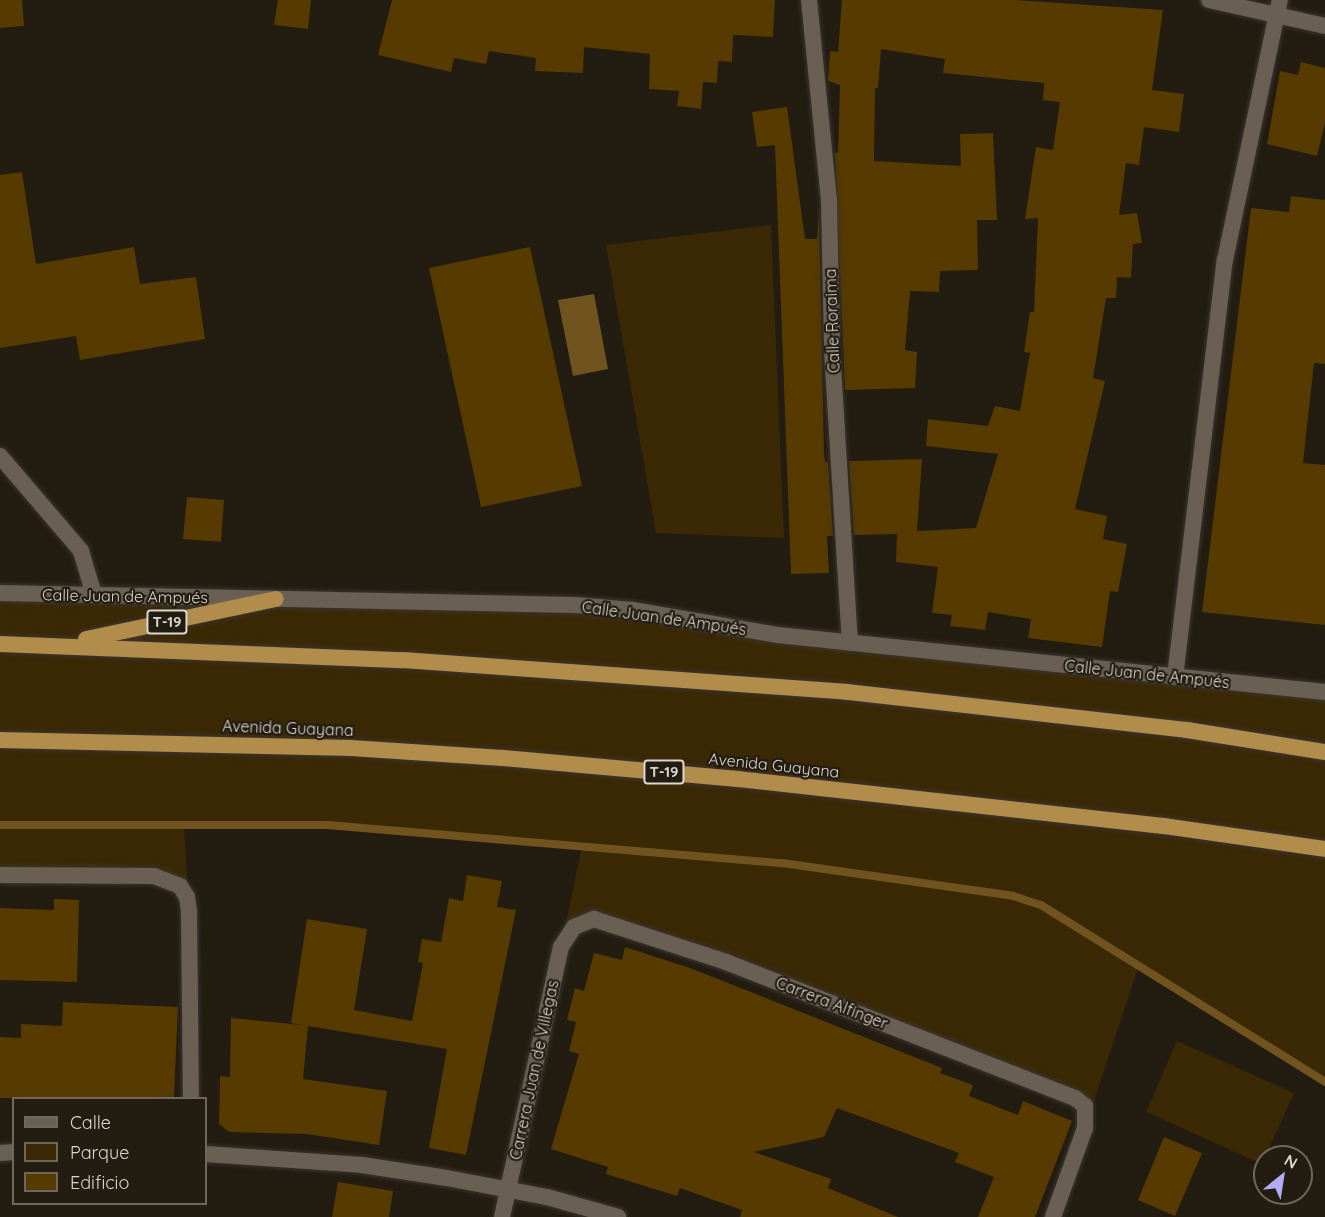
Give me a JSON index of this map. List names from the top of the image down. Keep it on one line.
{"streets":{"highway":["T-19","Avenida Guayana"],"street":["Calle Roraima","Calle Juan de Ampués","Carrera Alfinger","Carrera Juan de Villegas"]},"crossings":[["Calle Roraima","Calle Juan de Ampués"],["Calle Juan de Ampués","T-19"],["Carrera Alfinger","Carrera Juan de Villegas"]],"legend":["Calle","Parque","Edificio"],"north":"top right"}
